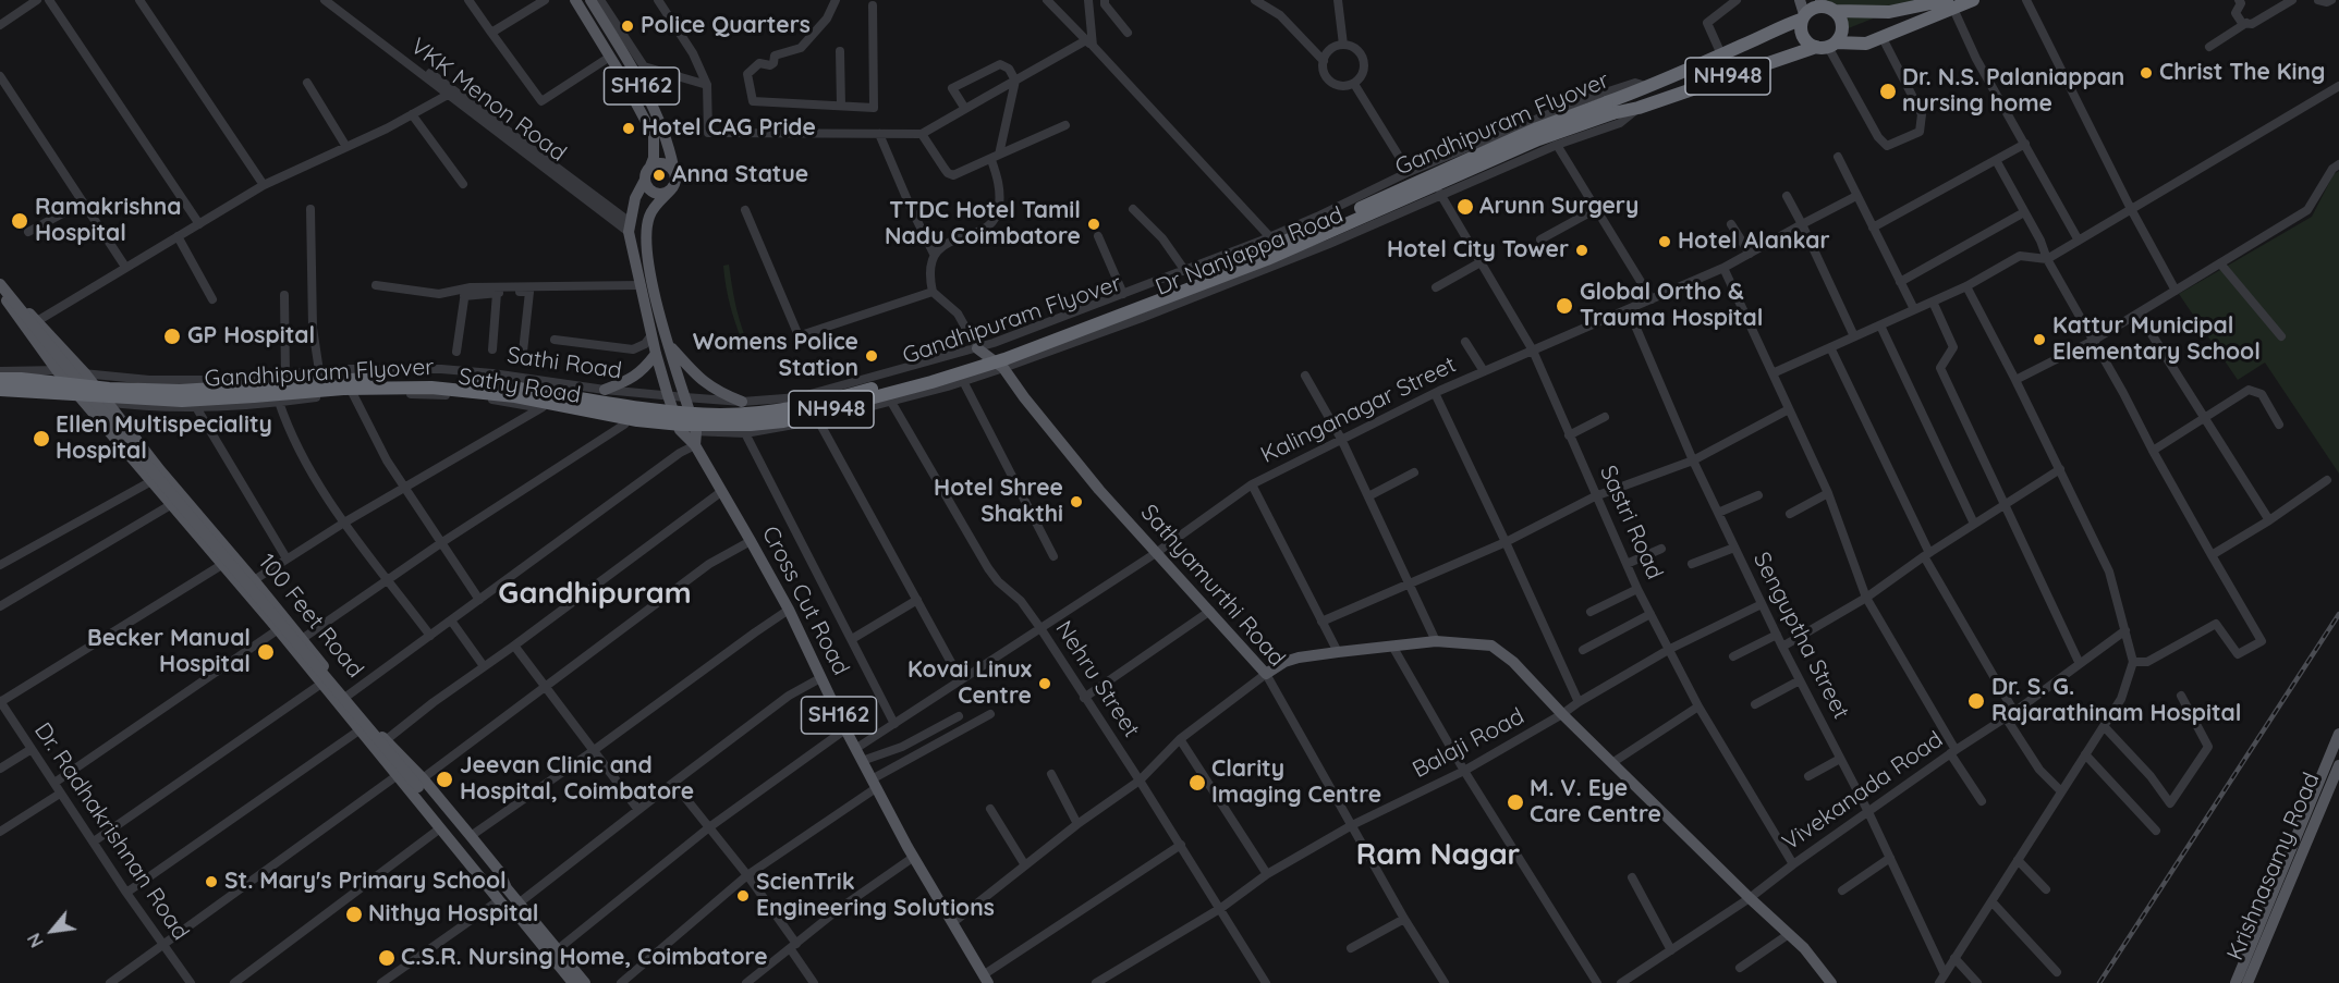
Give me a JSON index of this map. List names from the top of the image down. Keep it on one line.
{"streets":{"highway":["NH948","Gandhipuram Flyover","Dr Nanjappa Road"],"main road":["SH162","Sathyamurthi Road","Cross Cut Road","100 Feet Road","Krishnasamy Road"],"street":["VKK Menon Road","Sathi Road","Sathy Road","Kalinganagar Street","Sastri Road","Senguptha Street","Nehru Street","Balaji Road","Vivekanada Road","Dr. Radhakrishnan Road"]},"crossings":[["NH948","Dr Nanjappa Road"],["SH162","VKK Menon Road"],["SH162","Dr Nanjappa Road"],["SH162","Sathi Road"],["SH162","Sathy Road"],["SH162","Cross Cut Road"],["Gandhipuram Flyover","Dr Nanjappa Road"],["Dr Nanjappa Road","Sathi Road"],["Dr Nanjappa Road","Sathy Road"],["Dr Nanjappa Road","Sastri Road"],["Dr Nanjappa Road","Sathyamurthi Road"],["Dr Nanjappa Road","Nehru Street"],["Sathi Road","100 Feet Road"],["Sathy Road","100 Feet Road"],["Kalinganagar Street","Sastri Road"],["Kalinganagar Street","Sathyamurthi Road"],["Kalinganagar Street","Cross Cut Road"],["Kalinganagar Street","Senguptha Street"],["Kalinganagar Street","Nehru Street"],["Sastri Road","Balaji Road"],["Sastri Road","Vivekanada Road"],["Sathyamurthi Road","Balaji Road"],["Senguptha Street","Balaji Road"],["Senguptha Street","Vivekanada Road"],["Nehru Street","Balaji Road"]],"districts":["Gandhipuram","Ram Nagar"],"places":["Police Quarters","Christ The King","Dr. N.S. Palaniappan nursing home","Hotel CAG Pride","Anna Statue","Arunn Surgery","Ramakrishna Hospital","TTDC Hotel Tamil Nadu Coimbatore","Hotel Alankar","Hotel City Tower","Global Ortho & Trauma Hospital","GP Hospital","Kattur Municipal Elementary School","Womens Police Station","Ellen Multispeciality Hospital","Hotel Shree Shakthi","Becker Manual Hospital","Kovai Linux Centre","Dr. S. G. Rajarathinam Hospital","Jeevan Clinic and Hospital, Coimbatore","Clarity Imaging Centre","M. V. Eye Care Centre","St. Mary's Primary School","ScienTrik Engineering Solutions","Nithya Hospital","C.S.R. Nursing Home, Coimbatore"],"north":"bottom left"}
